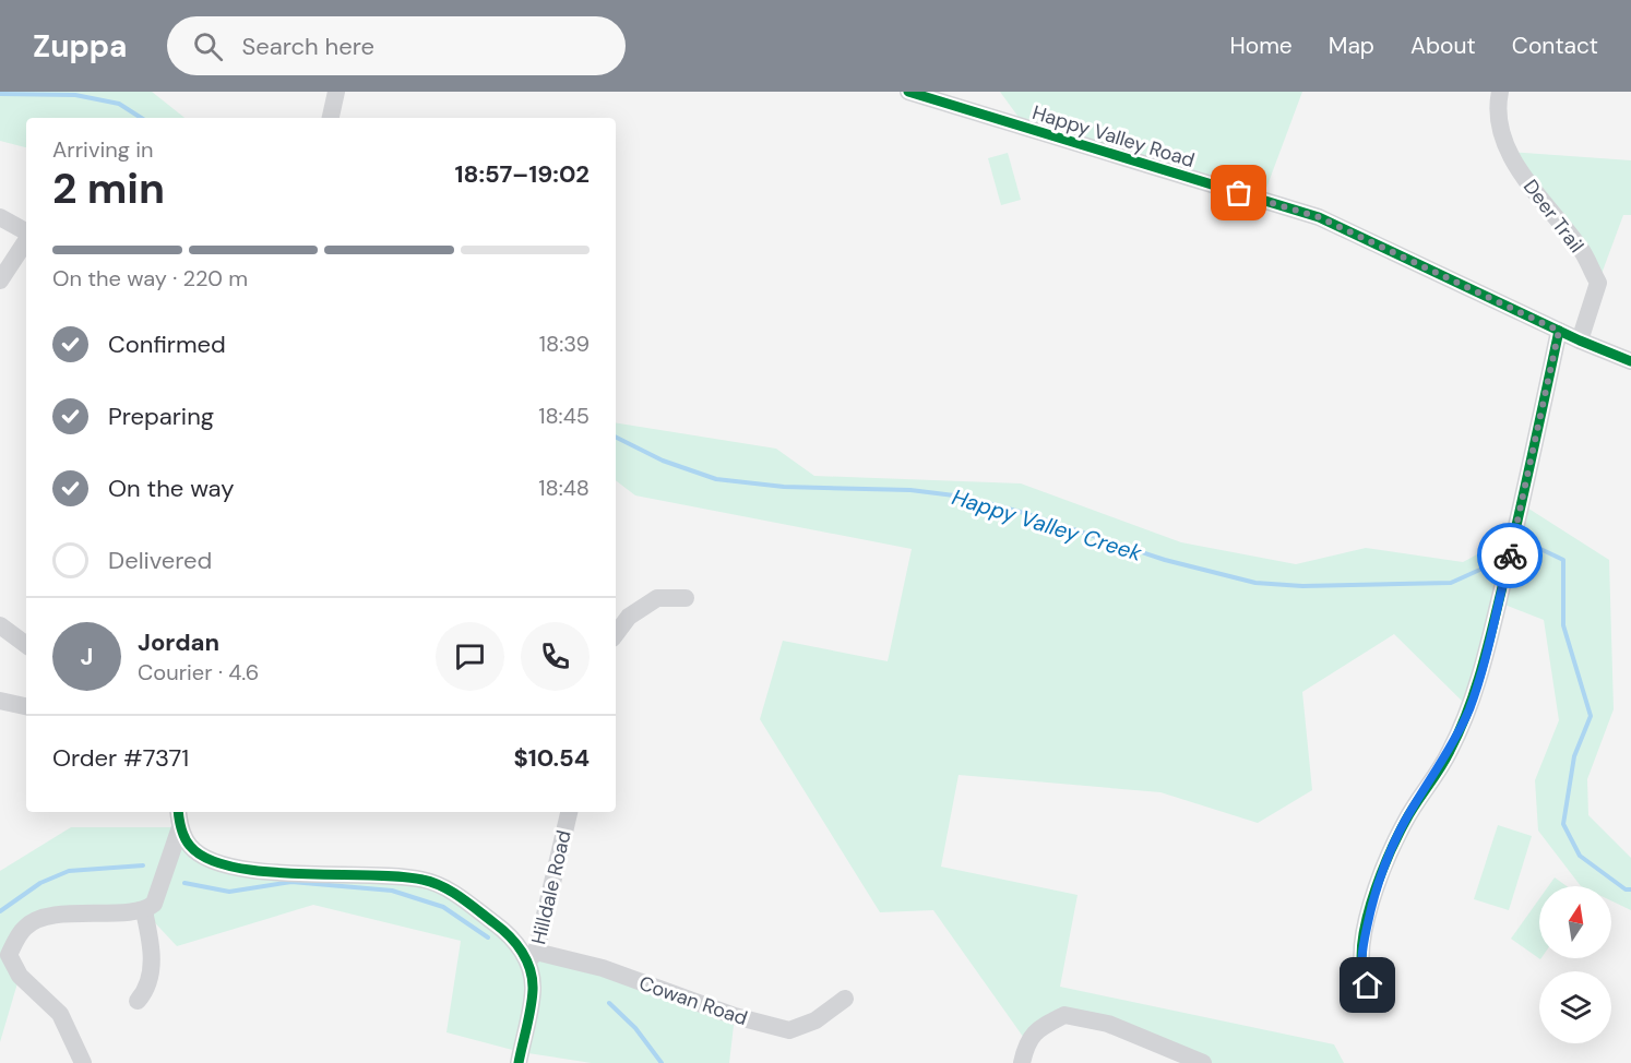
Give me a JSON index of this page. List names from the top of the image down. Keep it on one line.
{"streets":{"street":["Happy Valley Road","Deer Trail","Hilldale Road","Cowan Road"]},"crossings":[["Happy Valley Road","Deer Trail"],["Hilldale Road","Cowan Road"]],"water":["Happy Valley Creek"],"north":"top","page":{"header":"Zuppa","search":"Search here","nav":["Home","Map","About","Contact"],"heading":["2 min","Arriving in","18:57–19:02"],"panel":["Jordan","Courier · 4.6","Order #7371","$10.54"],"bar":"On the way · 220 m","list":[["Confirmed","18:39"],["Preparing","18:45"],["On the way","18:48"],"Delivered"],"round":"J"}}
